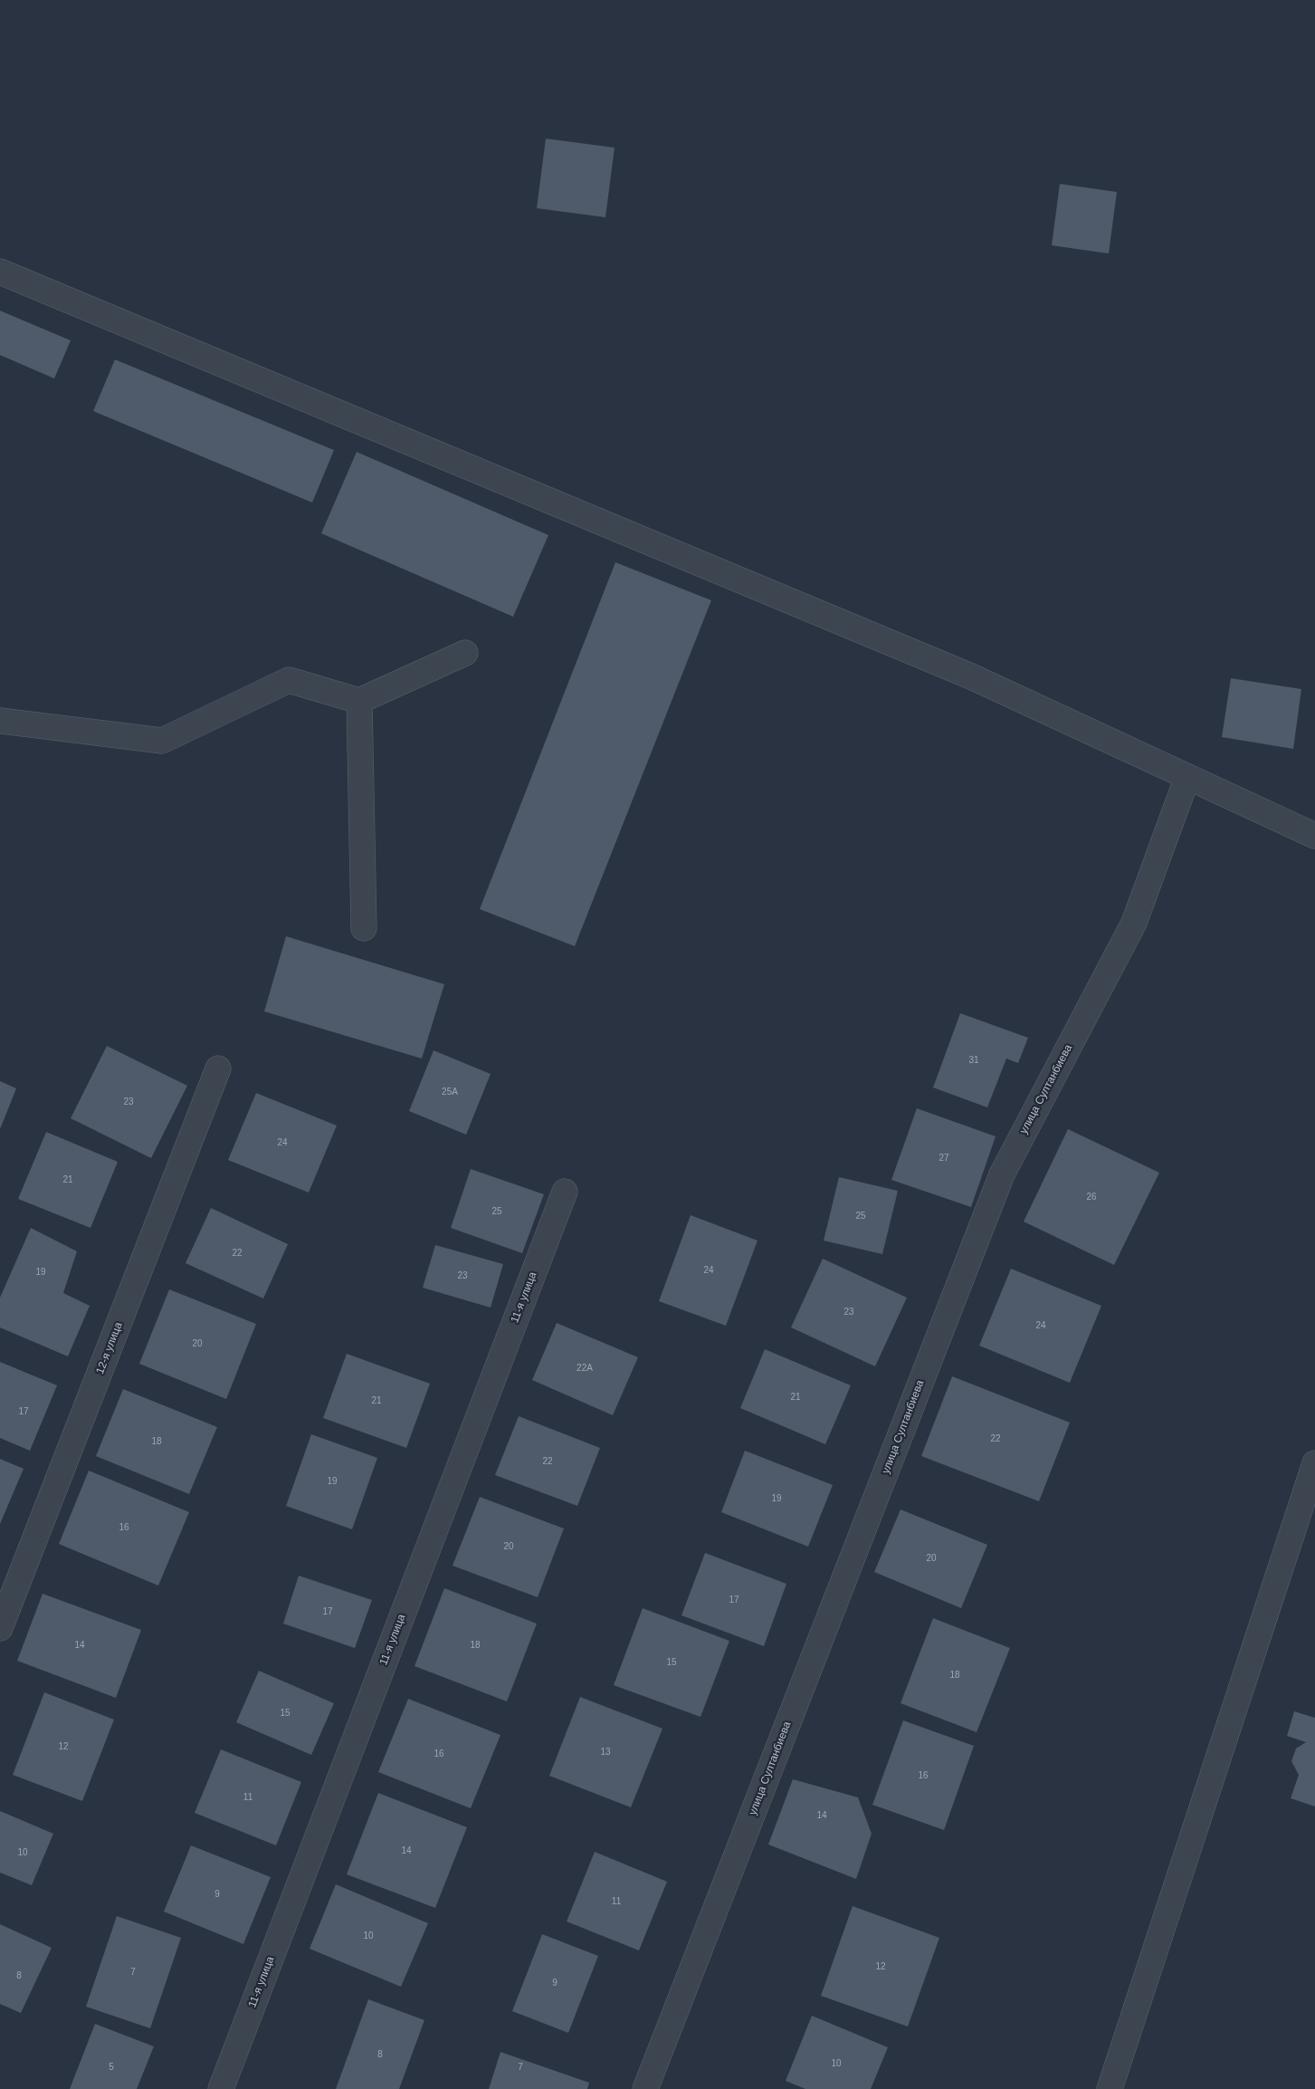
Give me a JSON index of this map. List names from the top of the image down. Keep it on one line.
{"streets":{"street":["улица Султанбиева","11-я улица","12-я улица"]},"house_numbers":["31","25А","23","24","27","21","26","25","25","22","24","19","23","23","24","20","22А","21","21","17","22","18","22","19","19","16","20","20","17","17","14","18","15","18","15","12","13","16","16","11","14","14","10","9","11","10","12","7","8","9","8","10","5","7"]}
